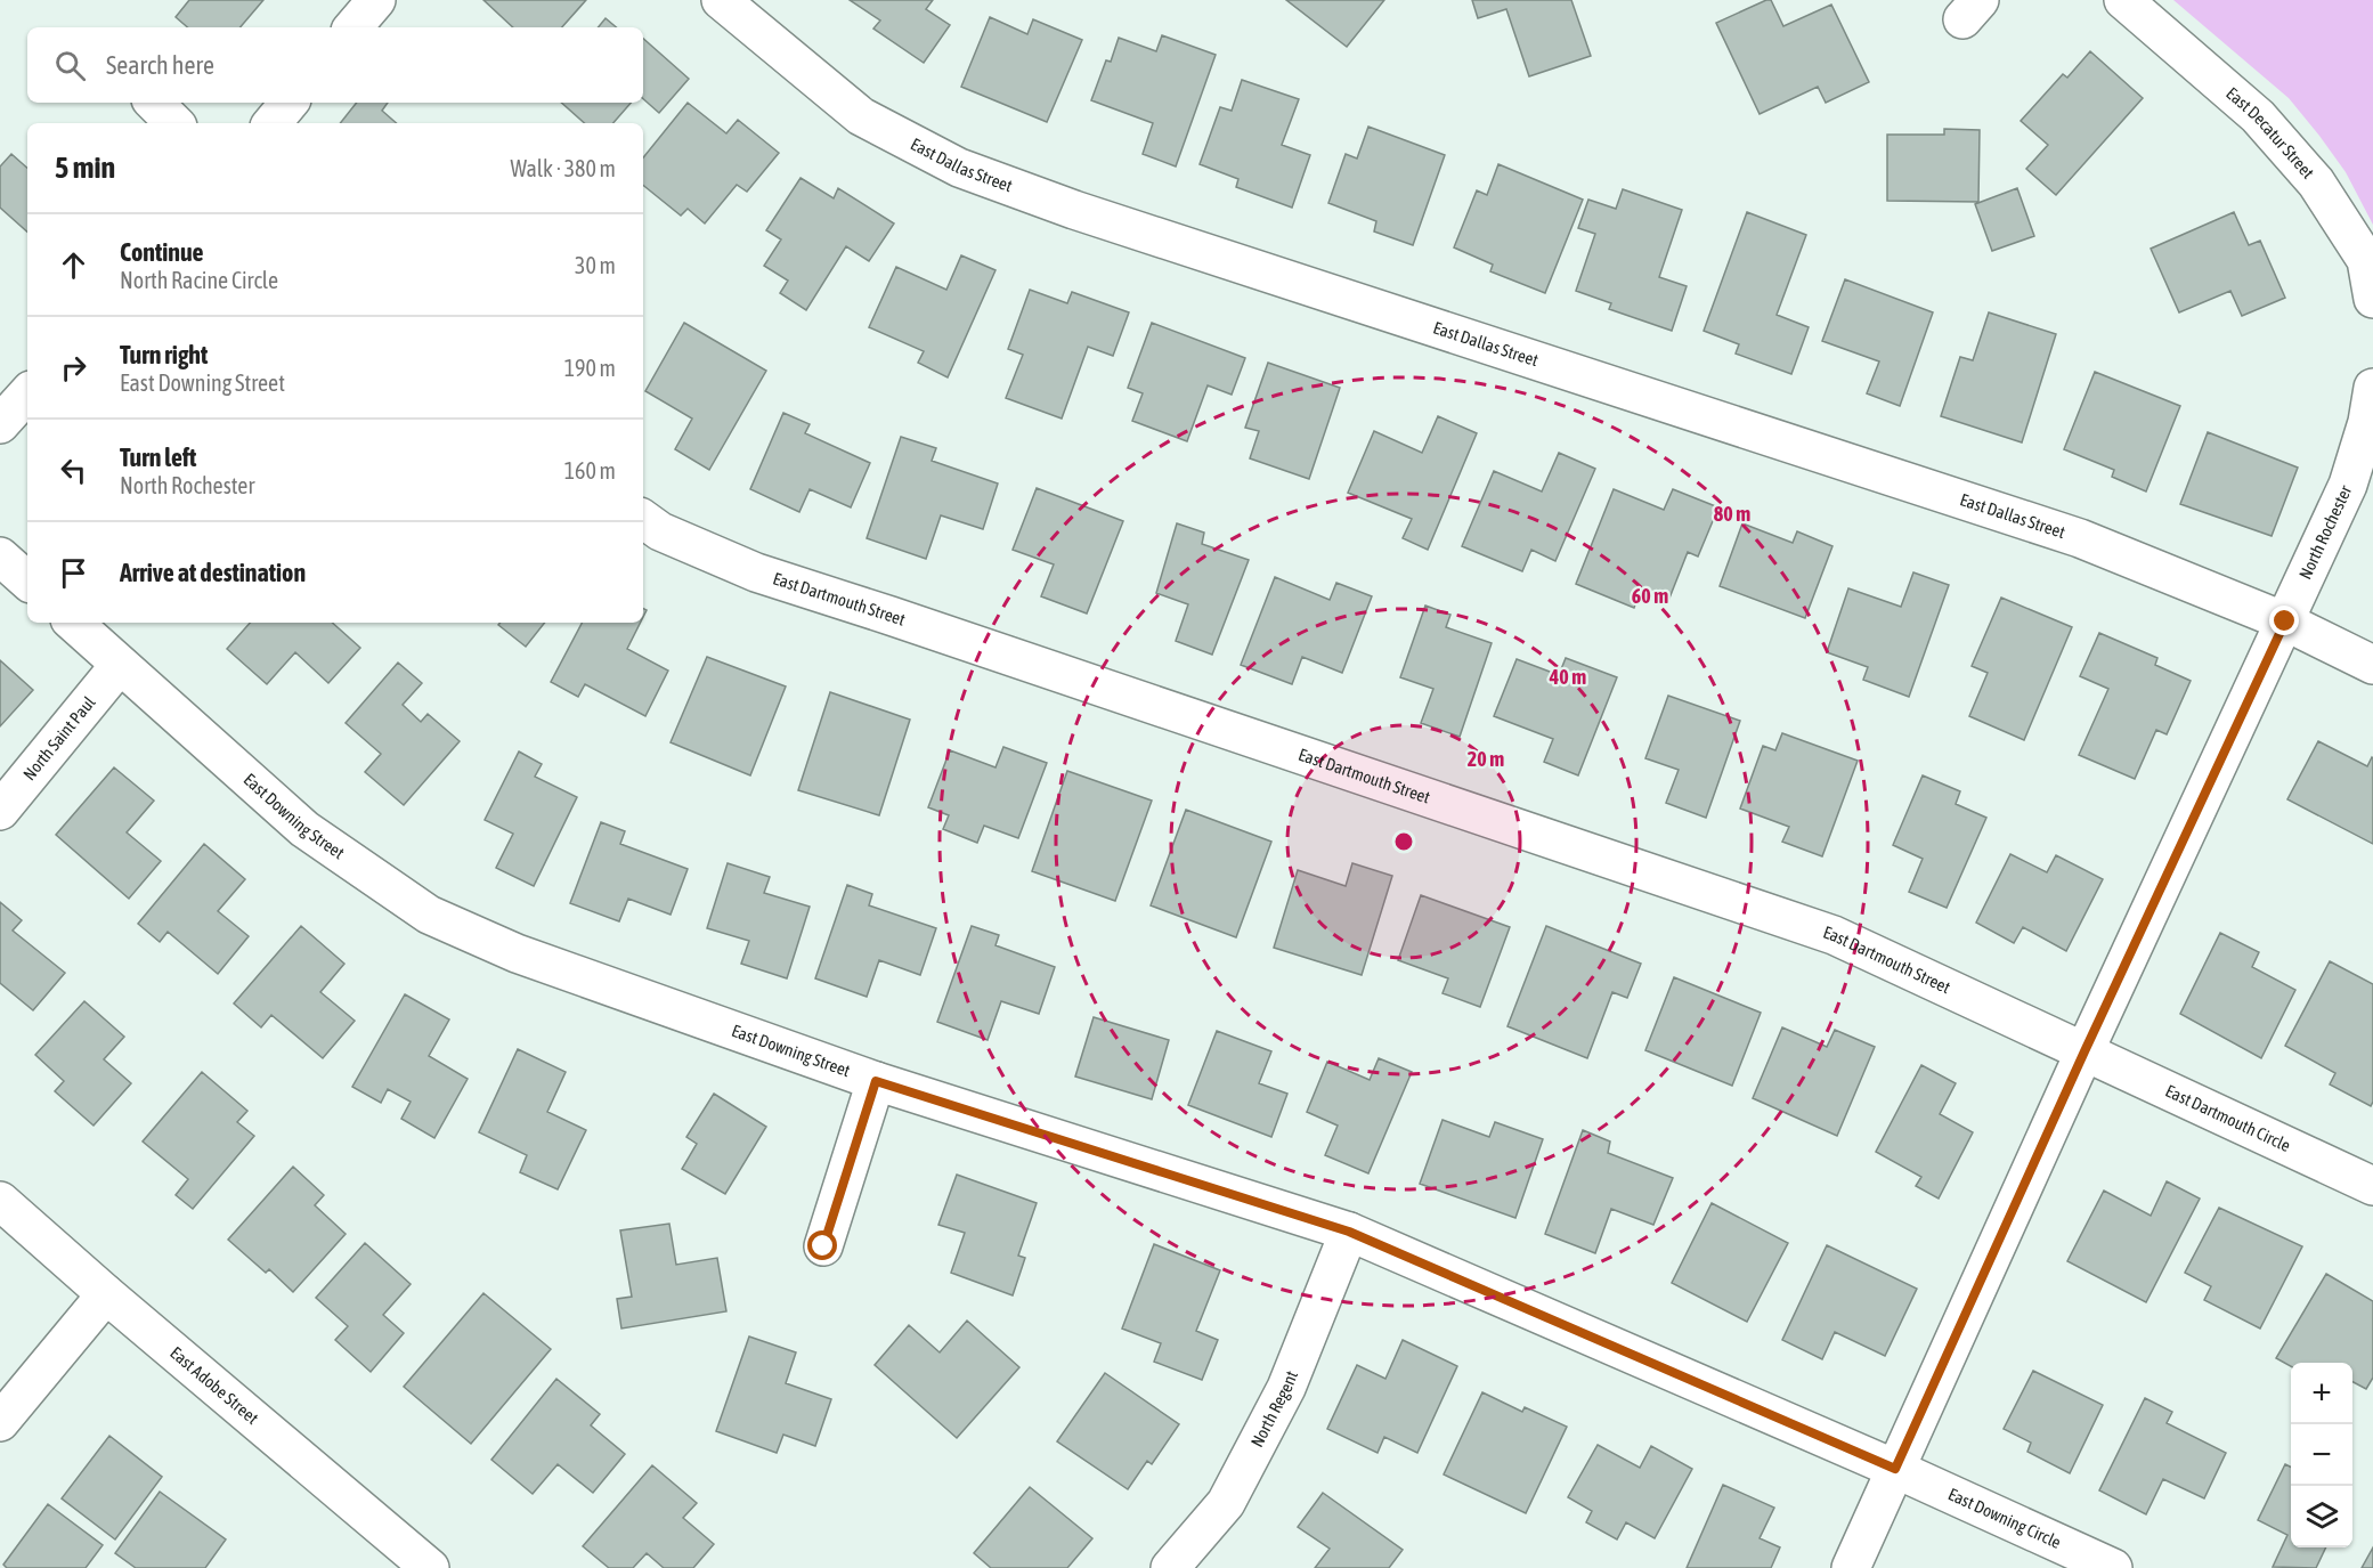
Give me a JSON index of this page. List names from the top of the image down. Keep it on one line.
{"streets":{"street":["East Decatur Street","East Dallas Street","North Rochester","East Dartmouth Street","North Saint Paul","East Downing Street","East Dartmouth Circle","East Adobe Street","North Regent","East Downing Circle"]},"crossings":[["East Dallas Street","North Rochester"],["North Rochester","East Dartmouth Street"],["North Rochester","East Downing Street"],["North Rochester","East Dartmouth Circle"],["North Rochester","East Downing Circle"],["East Dartmouth Street","East Dartmouth Circle"],["North Saint Paul","East Downing Street"],["East Downing Street","North Regent"],["East Downing Street","East Downing Circle"]],"page":{"search":"Search here","heading":["5 min","Walk · 380 m"],"list":[["Continue","North Racine Circle","30 m"],["Turn right","East Downing Street","190 m"],["Turn left","North Rochester","160 m"],"Arrive at destination"],"map_buttons":["+","−"]},"rings":["80 m","60 m","40 m","20 m"]}
